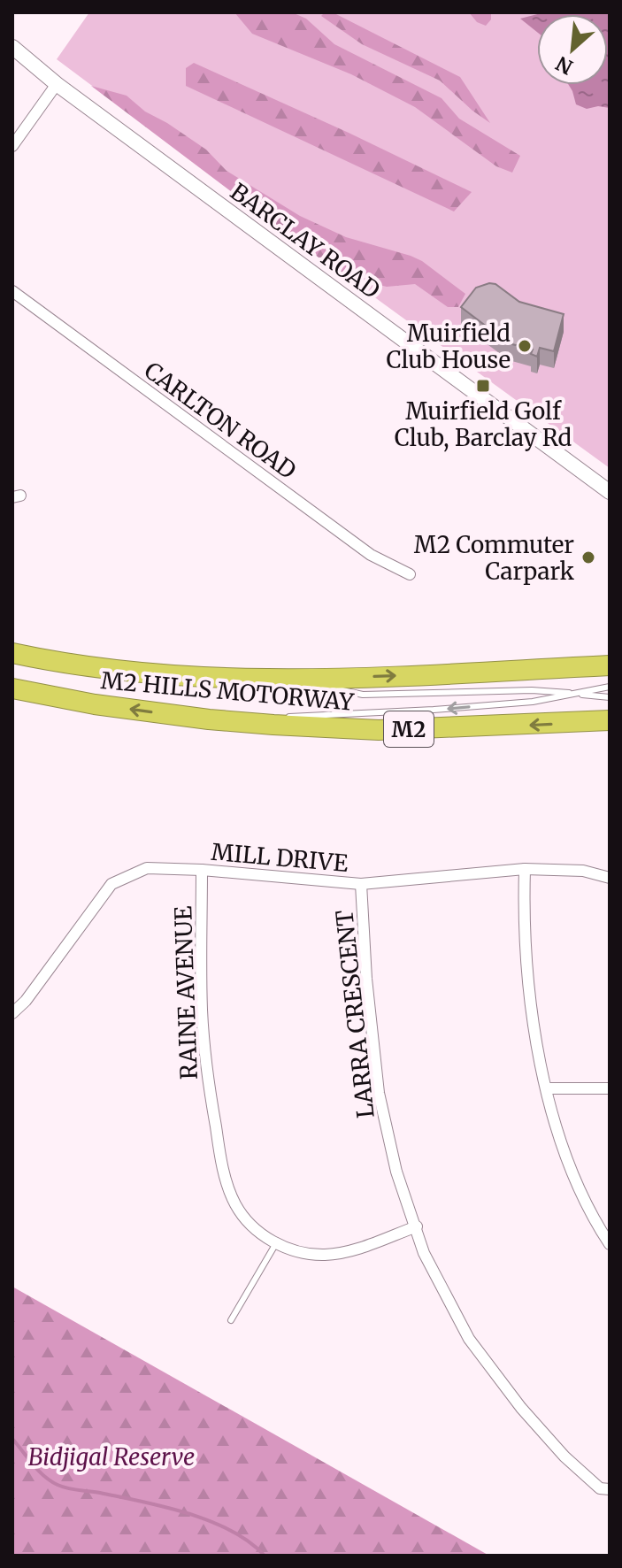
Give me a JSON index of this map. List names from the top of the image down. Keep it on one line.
{"streets":{"highway":["M2 HILLS MOTORWAY","M2"],"main road":["BARCLAY ROAD"],"street":["CARLTON ROAD","MILL DRIVE","RAINE AVENUE","LARRA CRESCENT"]},"crossings":[["M2 HILLS MOTORWAY","M2"],["MILL DRIVE","RAINE AVENUE"],["MILL DRIVE","LARRA CRESCENT"],["RAINE AVENUE","LARRA CRESCENT"]],"parks":["Bidjigal Reserve"],"places":{"other":["Muirfield Club House","M2 Commuter Carpark"],"transit":["Muirfield Golf Club, Barclay Rd"]},"north":"bottom left"}
